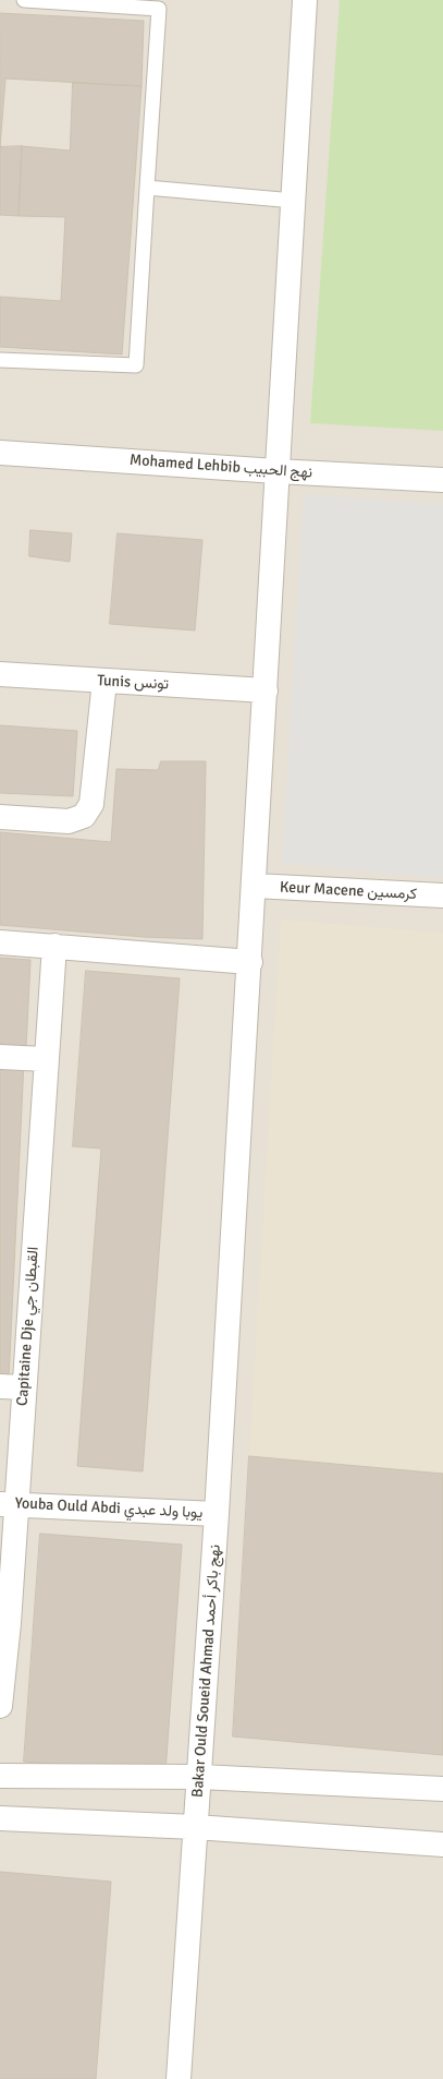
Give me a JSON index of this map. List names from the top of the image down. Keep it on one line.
{"streets":{"street":["Mohamed Lehbib نهج الحبيب","Tunis تونس","Keur Macene كرمسين","Capitaine Dje القبطان جي","Youba Ould Abdi يوبا ولد عبدي","Bakar Ould Soueid Ahmad نهج باكر أحمد"]},"crossings":[["Mohamed Lehbib نهج الحبيب","Bakar Ould Soueid Ahmad نهج باكر أحمد"],["Tunis تونس","Bakar Ould Soueid Ahmad نهج باكر أحمد"],["Keur Macene كرمسين","Bakar Ould Soueid Ahmad نهج باكر أحمد"],["Capitaine Dje القبطان جي","Youba Ould Abdi يوبا ولد عبدي"],["Youba Ould Abdi يوبا ولد عبدي","Bakar Ould Soueid Ahmad نهج باكر أحمد"]]}
